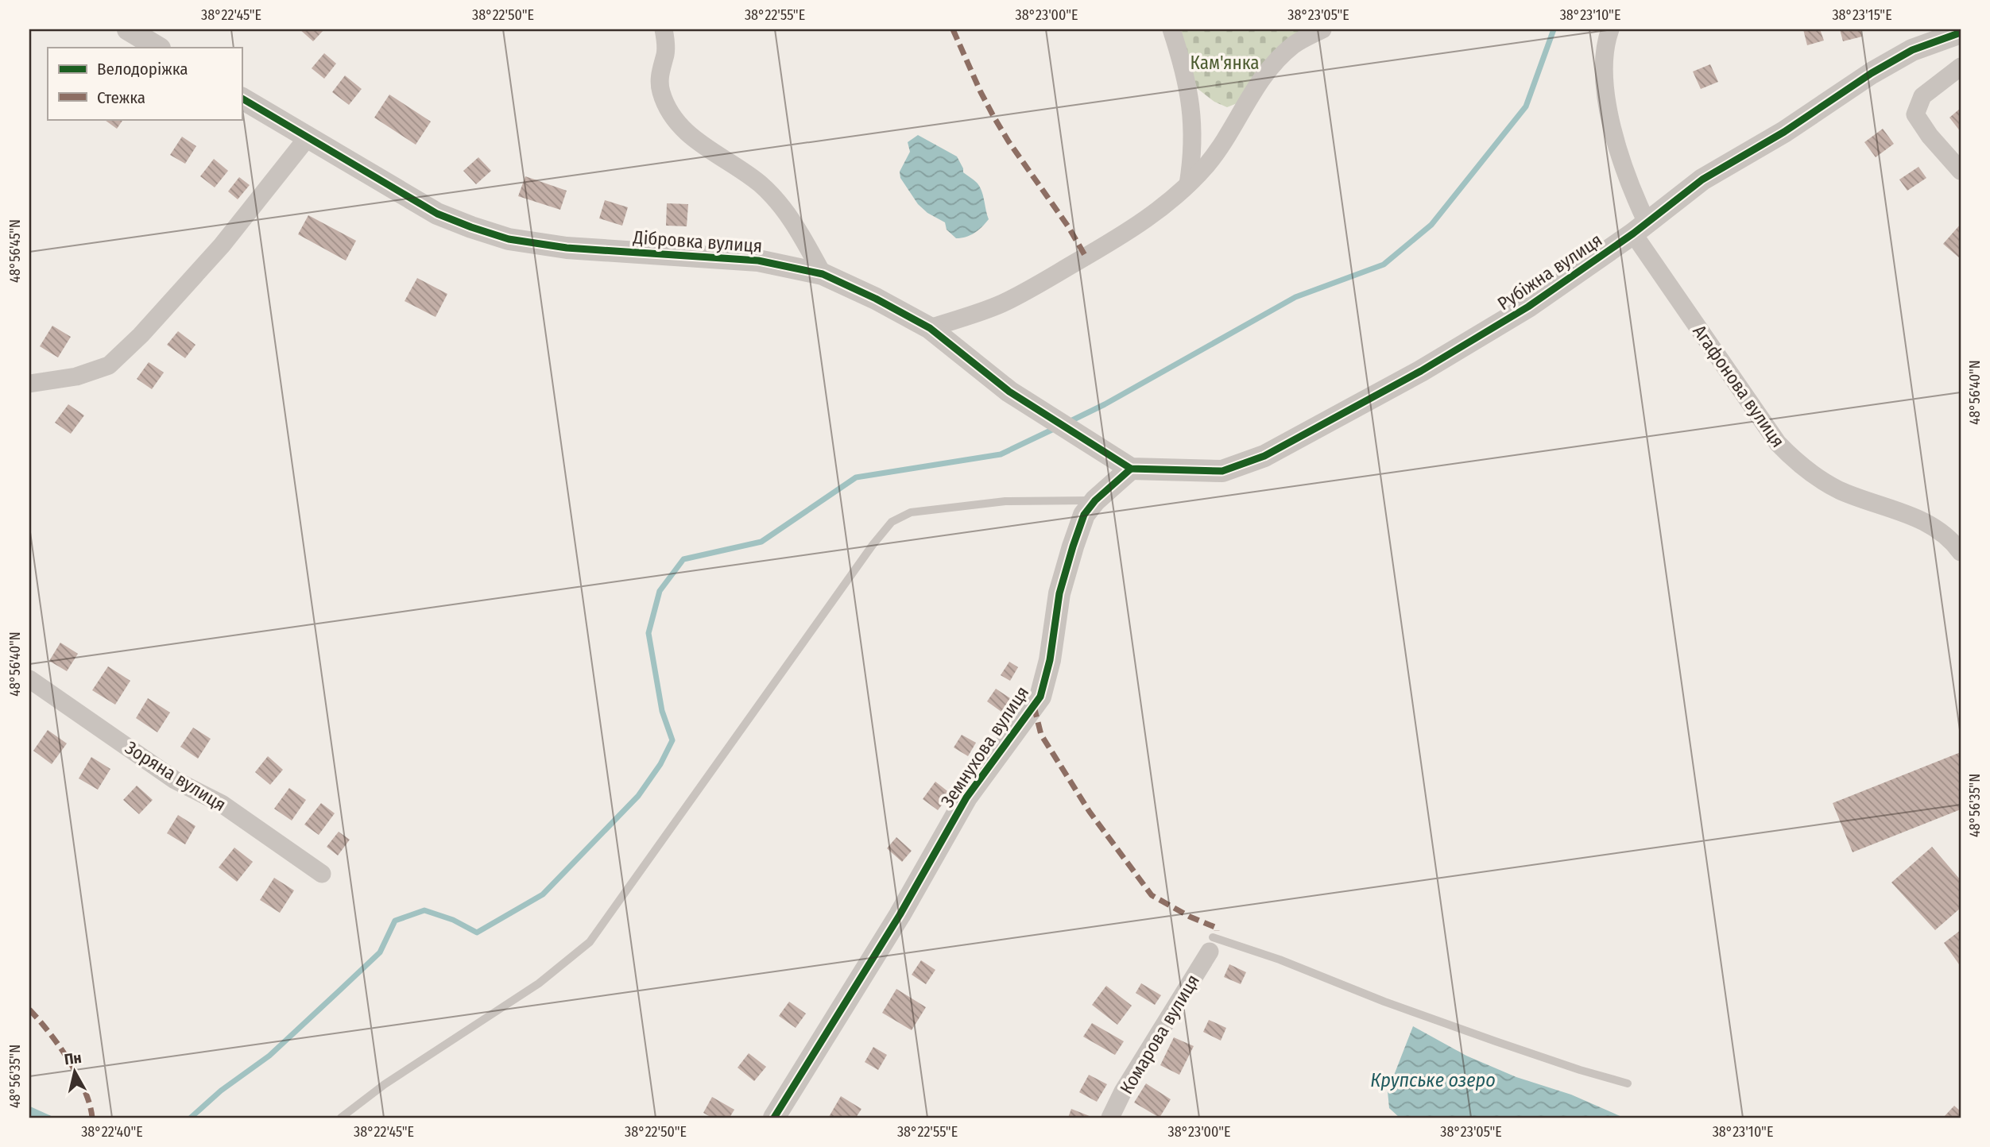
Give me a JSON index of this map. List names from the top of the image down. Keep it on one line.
{"streets":{"street":["Дібровка вулиця","Рубіжна вулиця","Агафонова вулиця","Земнухова вулиця","Зоряна вулиця","Комарова вулиця"]},"crossings":[["Дібровка вулиця","Рубіжна вулиця"],["Дібровка вулиця","Земнухова вулиця"],["Рубіжна вулиця","Агафонова вулиця"],["Рубіжна вулиця","Земнухова вулиця"]],"water":["Крупське озеро"],"parks":["Кам'янка"],"legend":["Велодоріжка","Стежка"],"north":"top","coordinates":["38°22'45\"E","38°22'50\"E","38°22'55\"E","38°23'00\"E","38°23'05\"E","38°23'10\"E","38°23'15\"E","48°56'45\"N","48°56'40\"N","48°56'35\"N","38°22'40\"E"]}
